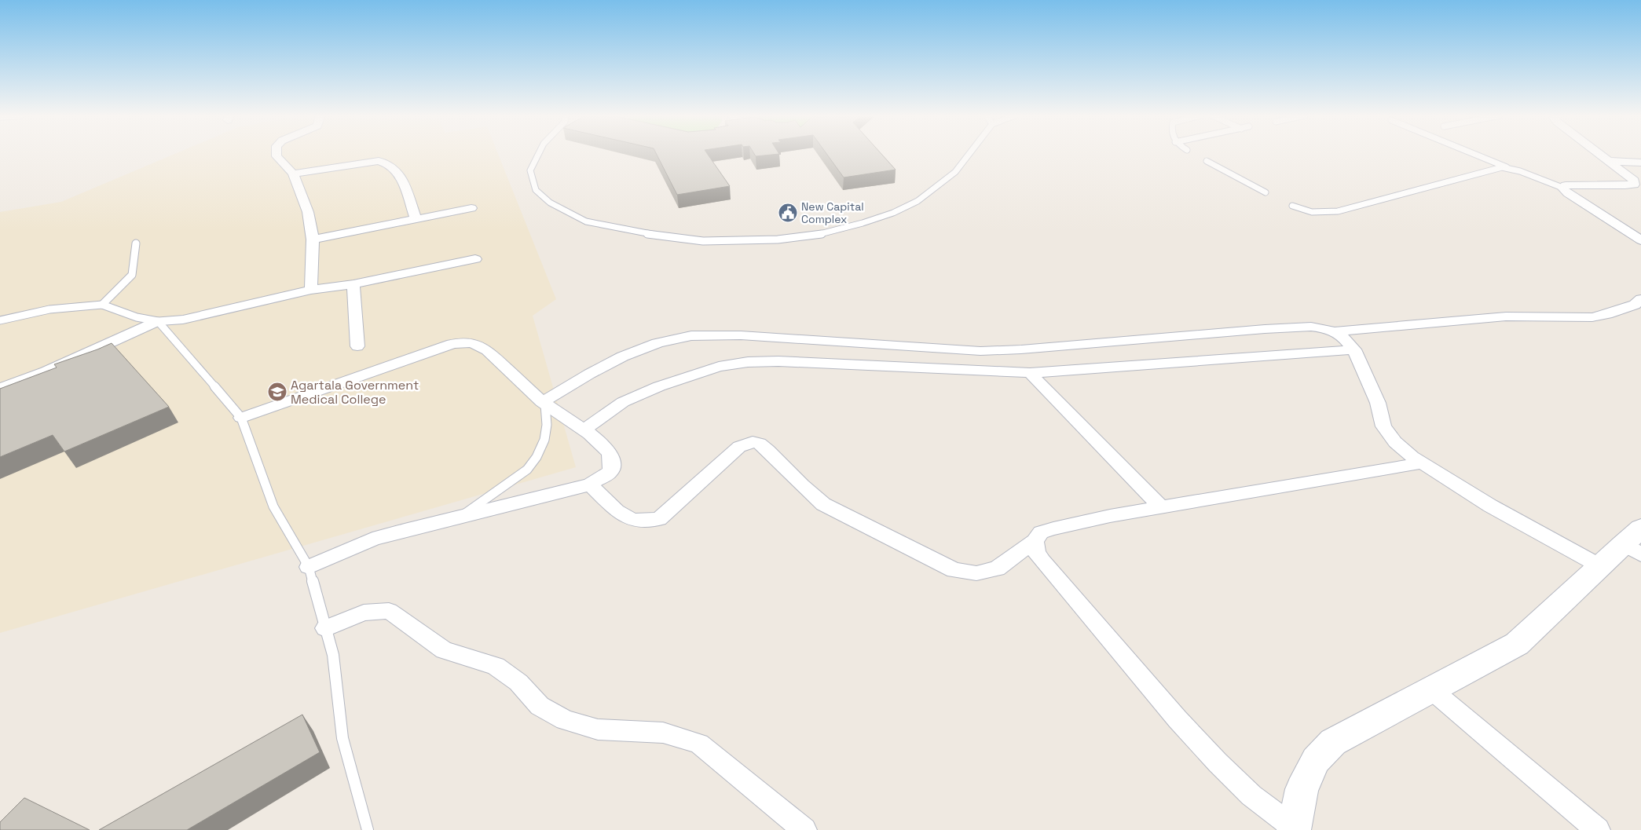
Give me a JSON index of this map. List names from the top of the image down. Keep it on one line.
{"places":{"public building":["New Capital Complex"],"school or university":["Agartala Government Medical College"]}}
